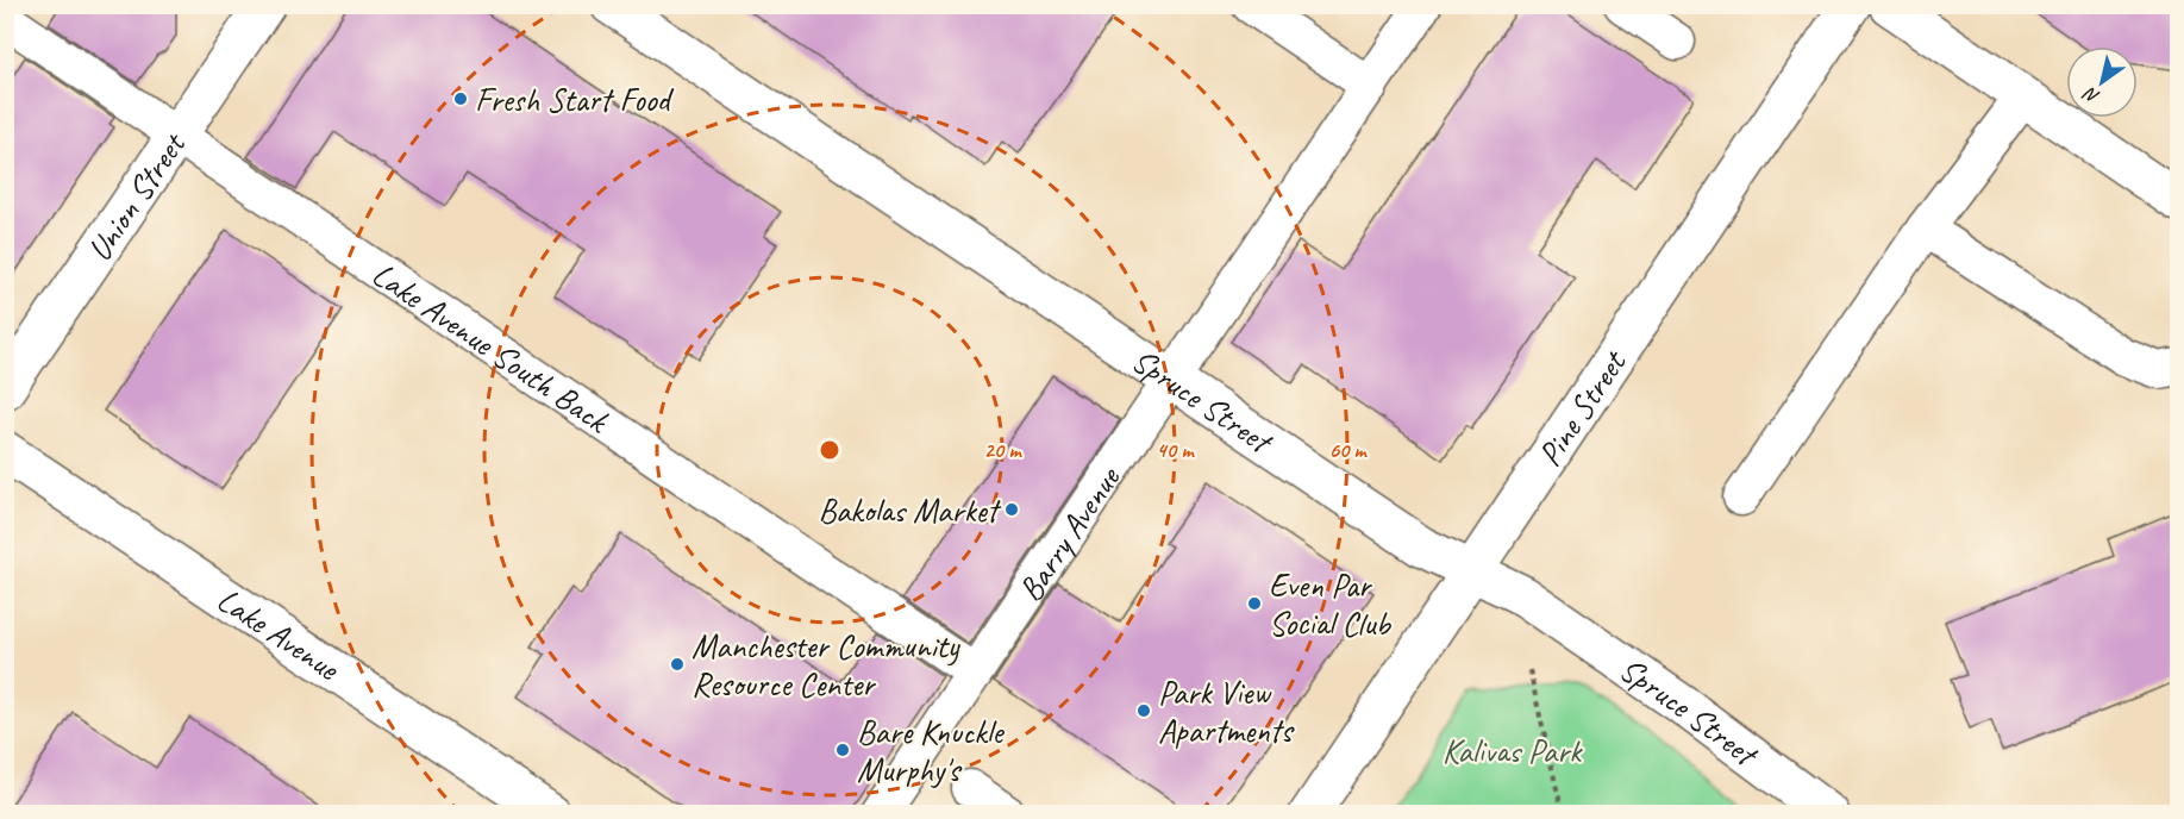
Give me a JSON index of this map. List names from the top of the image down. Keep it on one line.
{"streets":{"street":["Union Street","Spruce Street","Pine Street","Lake Avenue"],"lane":["Lake Avenue South Back","Barry Avenue"]},"crossings":[["Union Street","Lake Avenue South Back"],["Lake Avenue South Back","Barry Avenue"],["Spruce Street","Pine Street"],["Spruce Street","Barry Avenue"]],"parks":["Kalivas Park"],"places":["Fresh Start Food","Bakolas Market","Even Par Social Club","Manchester Community Resource Center","Park View Apartments","Bare Knuckle Murphy's"],"north":"bottom left","rings":["20 m","40 m","60 m"]}
